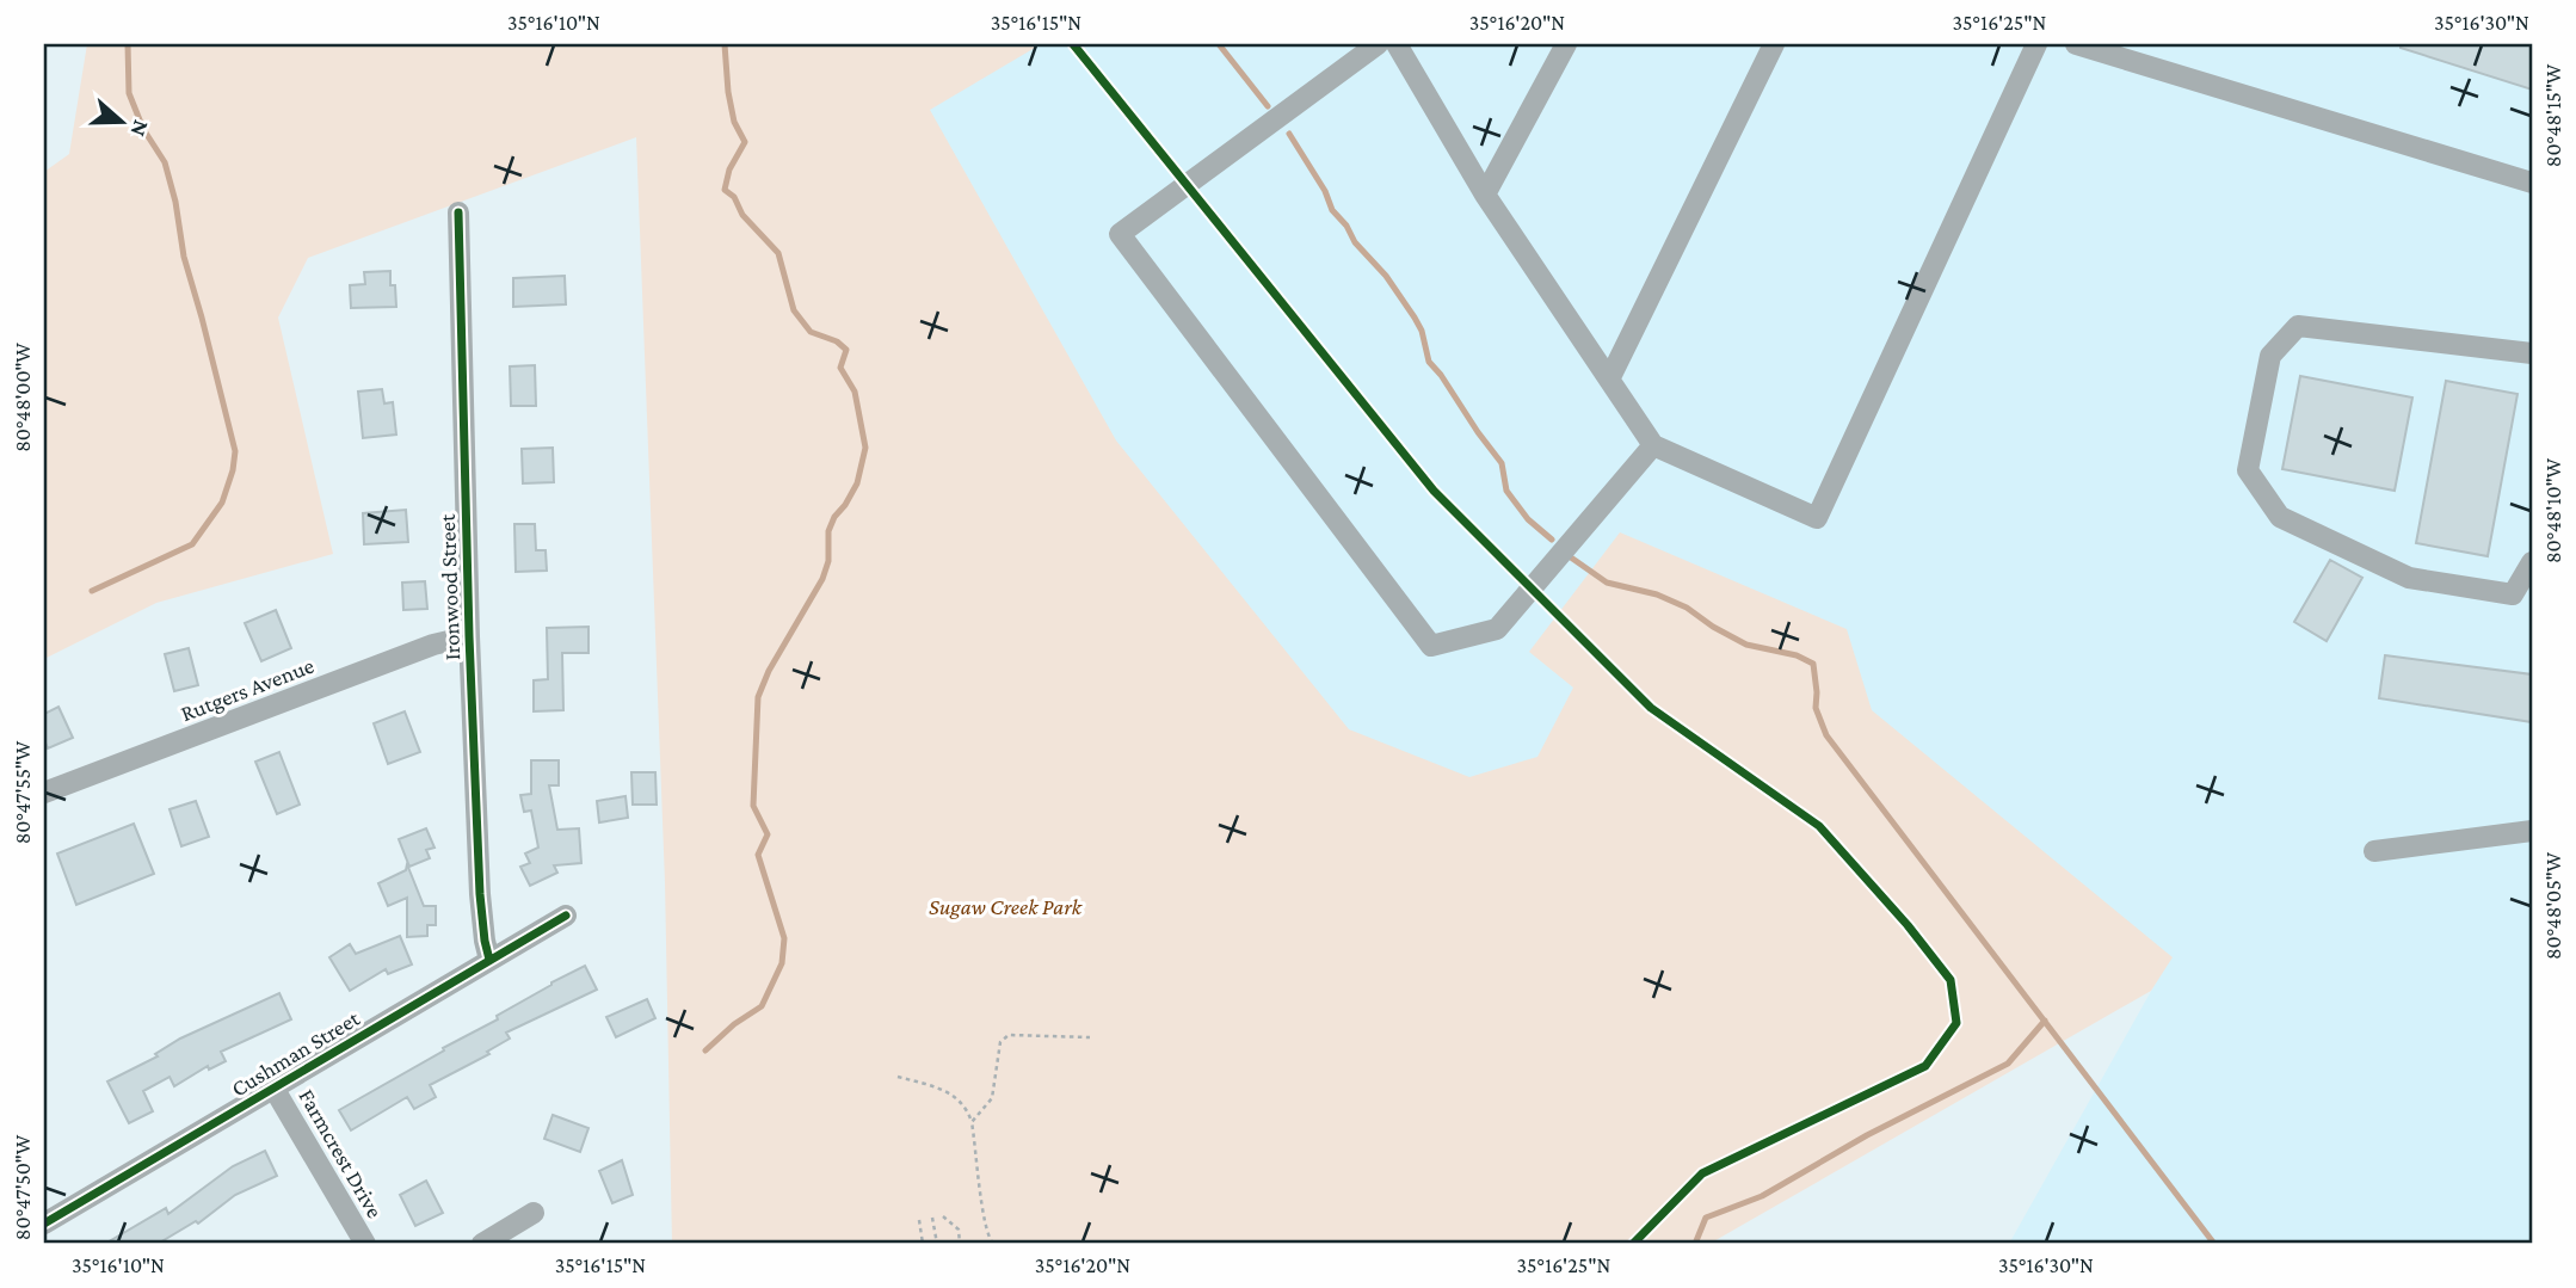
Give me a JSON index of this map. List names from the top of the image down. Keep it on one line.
{"streets":{"street":["Ironwood Street","Rutgers Avenue","Cushman Street","Farmcrest Drive"]},"crossings":[["Ironwood Street","Rutgers Avenue"],["Ironwood Street","Cushman Street"],["Cushman Street","Farmcrest Drive"]],"parks":["Sugaw Creek Park"],"north":"right","coordinates":["35°16'10\"N","35°16'15\"N","35°16'20\"N","35°16'25\"N","35°16'30\"N","80°48'15\"W","80°48'00\"W","80°48'10\"W","80°47'55\"W","80°48'05\"W","80°47'50\"W"]}
